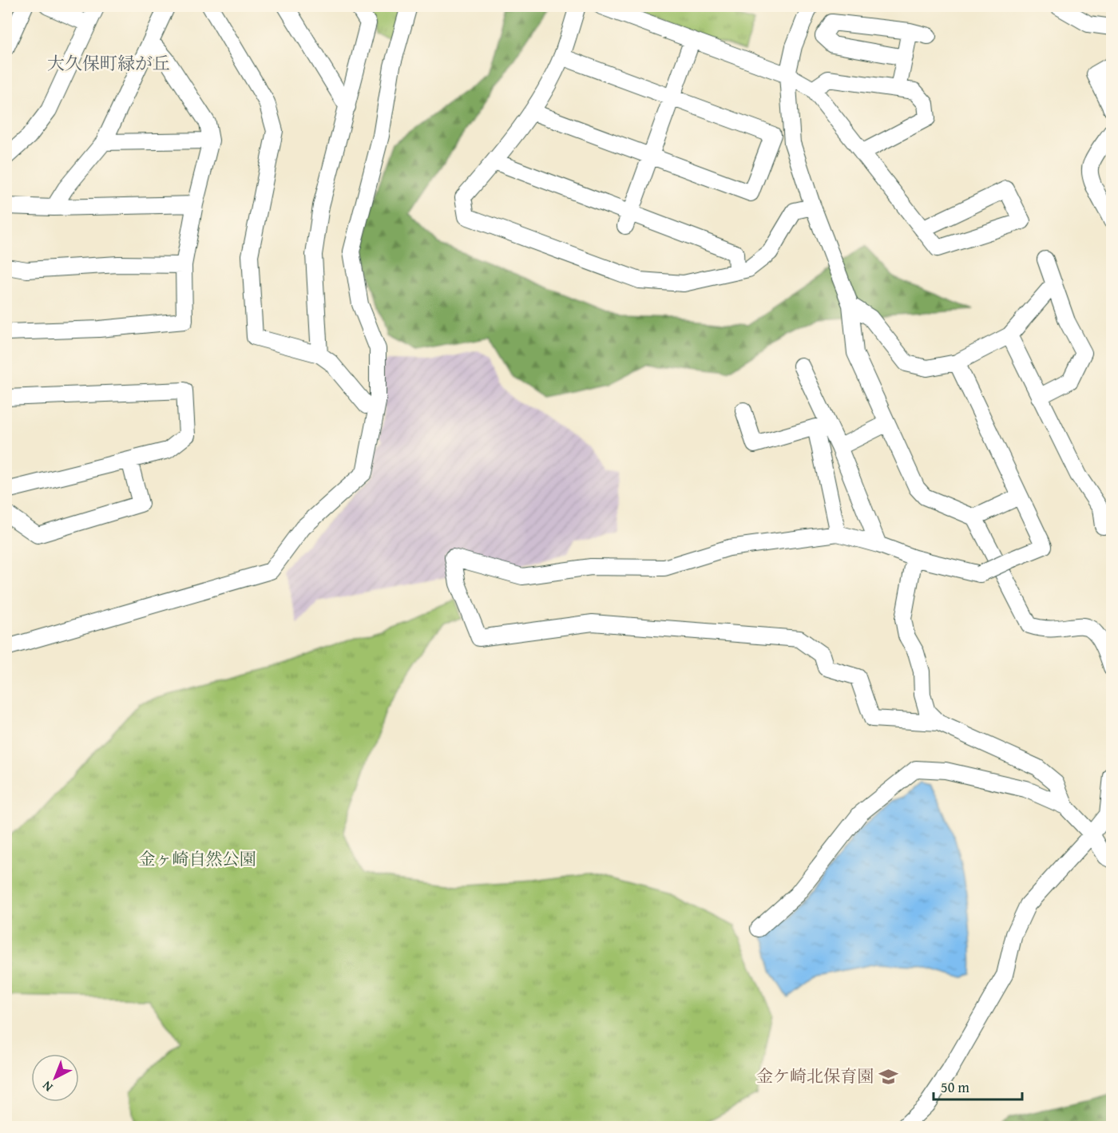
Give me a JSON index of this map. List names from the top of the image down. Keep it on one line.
{"districts":["大久保町緑が丘"],"parks":["金ヶ崎自然公園"],"places":{"school or university":["金ケ崎北保育園"]},"scale_bar":"50 m","north":"bottom left"}
